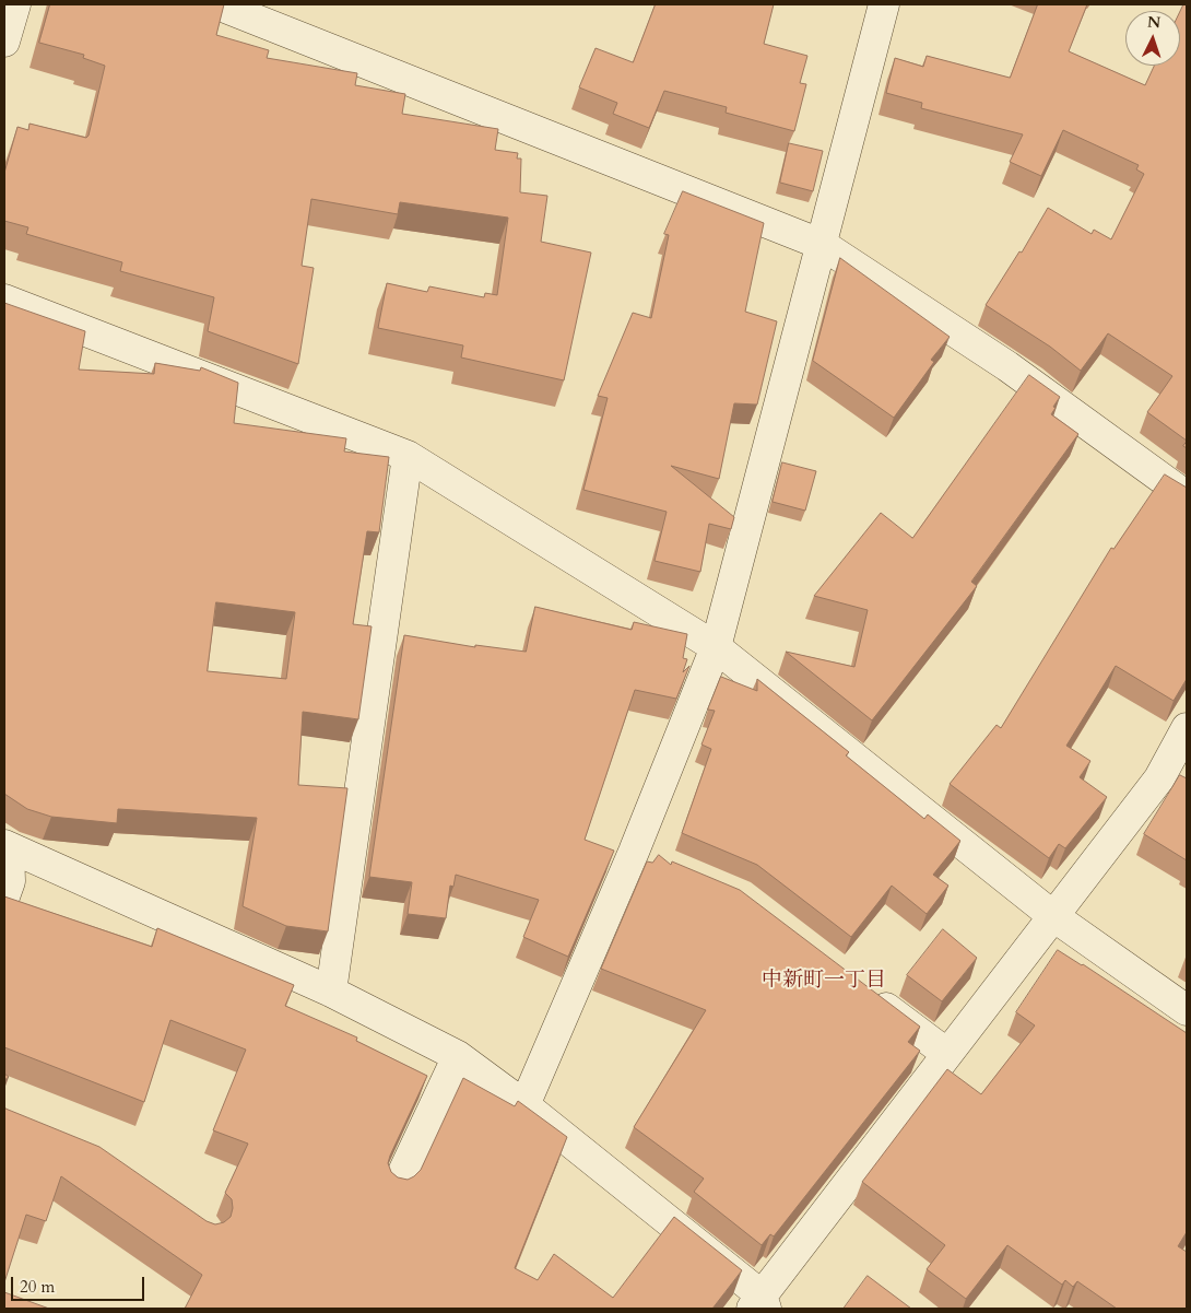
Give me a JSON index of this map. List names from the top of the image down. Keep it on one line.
{"districts":["中新町一丁目"],"scale_bar":"20 m","north":"top"}
